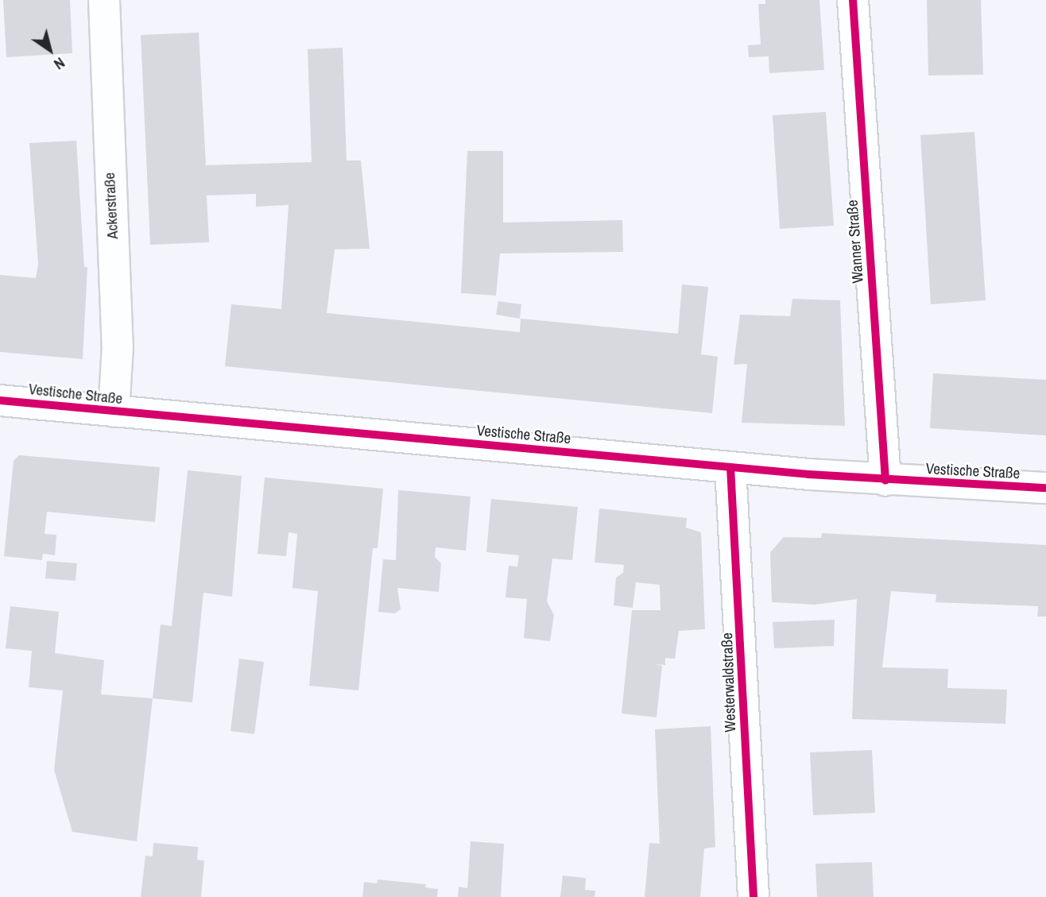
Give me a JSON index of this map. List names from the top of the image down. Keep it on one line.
{"streets":{"street":["Ackerstraße","Wanner Straße","Vestische Straße","Westerwaldstraße"]},"crossings":[["Ackerstraße","Vestische Straße"],["Wanner Straße","Vestische Straße"],["Vestische Straße","Westerwaldstraße"]],"north":"bottom right"}
